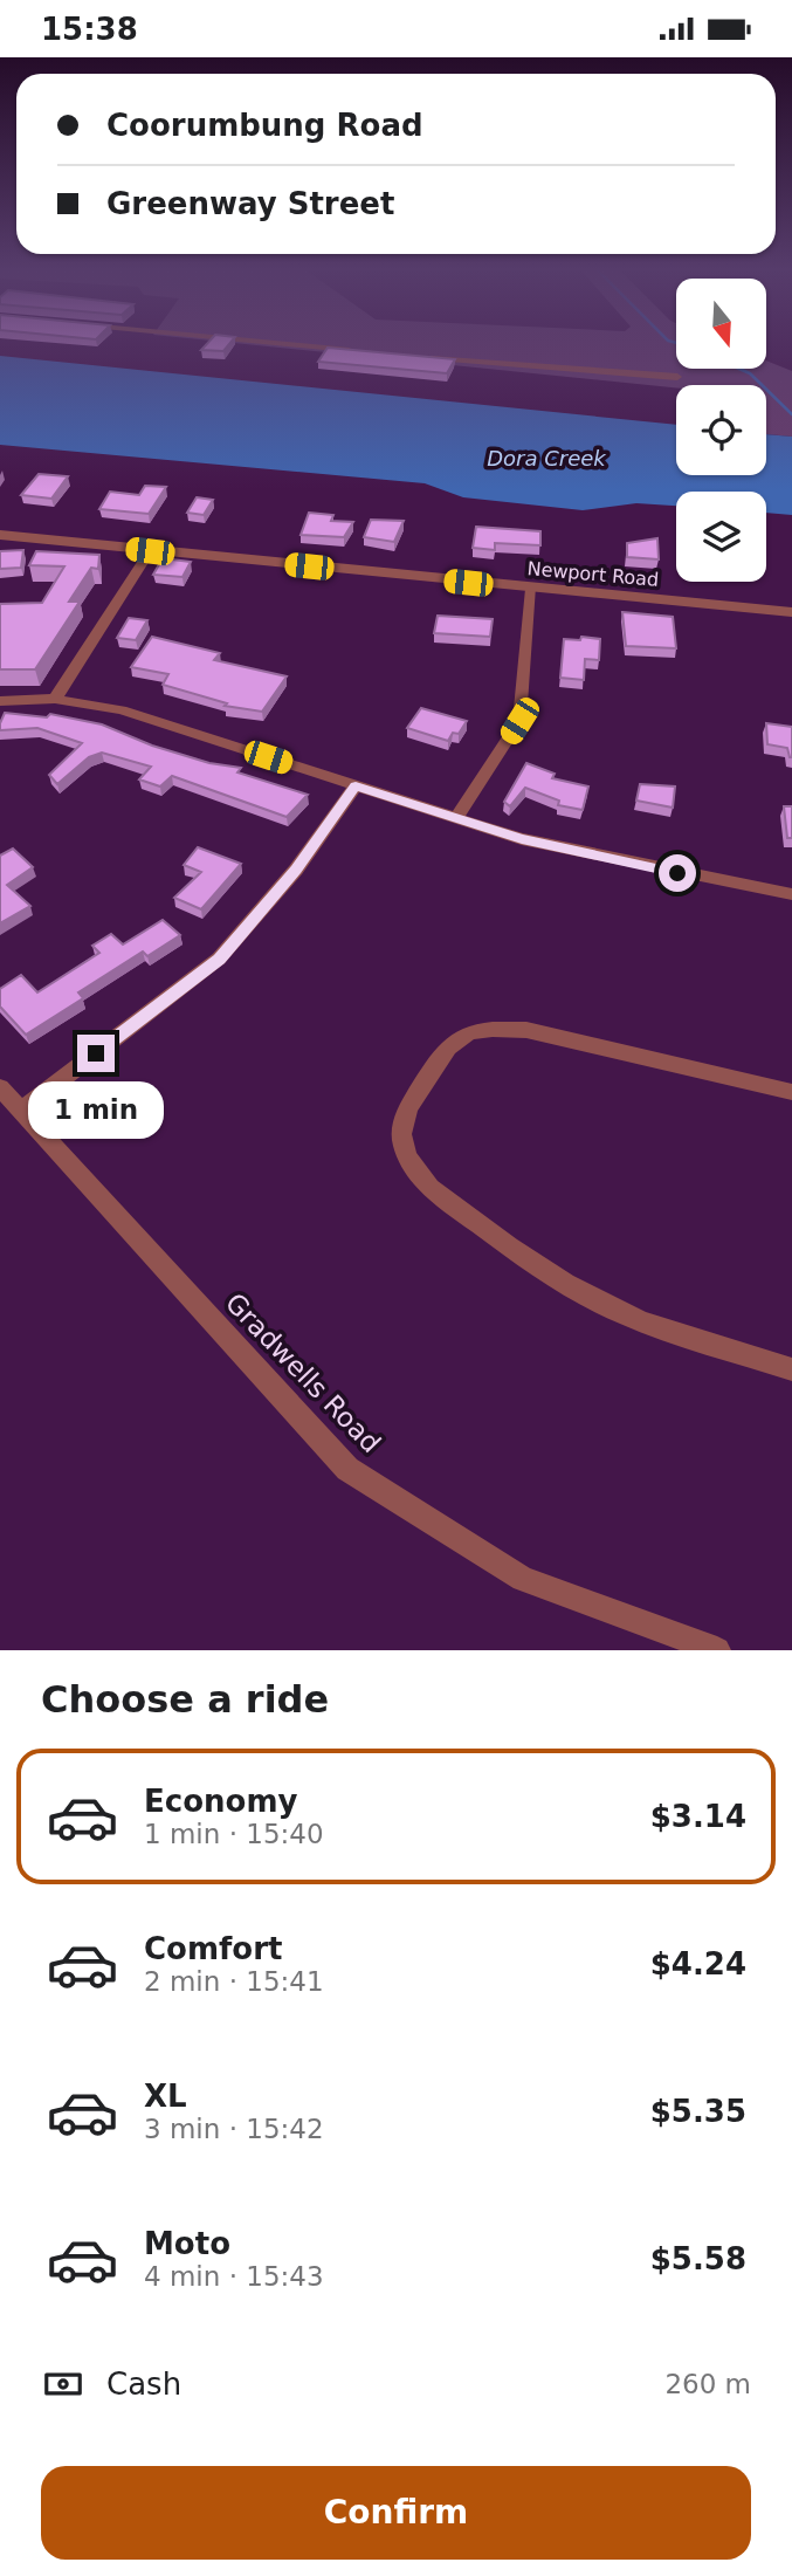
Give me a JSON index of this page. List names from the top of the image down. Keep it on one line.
{"streets":{"street":["Newport Road","Gradwells Road"]},"water":["Dora Creek"],"north":"bottom","page":{"status":"15:38","banner":["Coorumbung Road","Greenway Street"],"bubble":"1 min","heading":"Choose a ride","list":[{"name":"Economy","note":"1 min · 15:40","value":"$3.14"},{"name":"Comfort","note":"2 min · 15:41","value":"$4.24"},{"name":"XL","note":"3 min · 15:42","value":"$5.35"},{"name":"Moto","note":"4 min · 15:43","value":"$5.58"}],"pay":["Cash","260 m"],"buttons":"Confirm"}}
